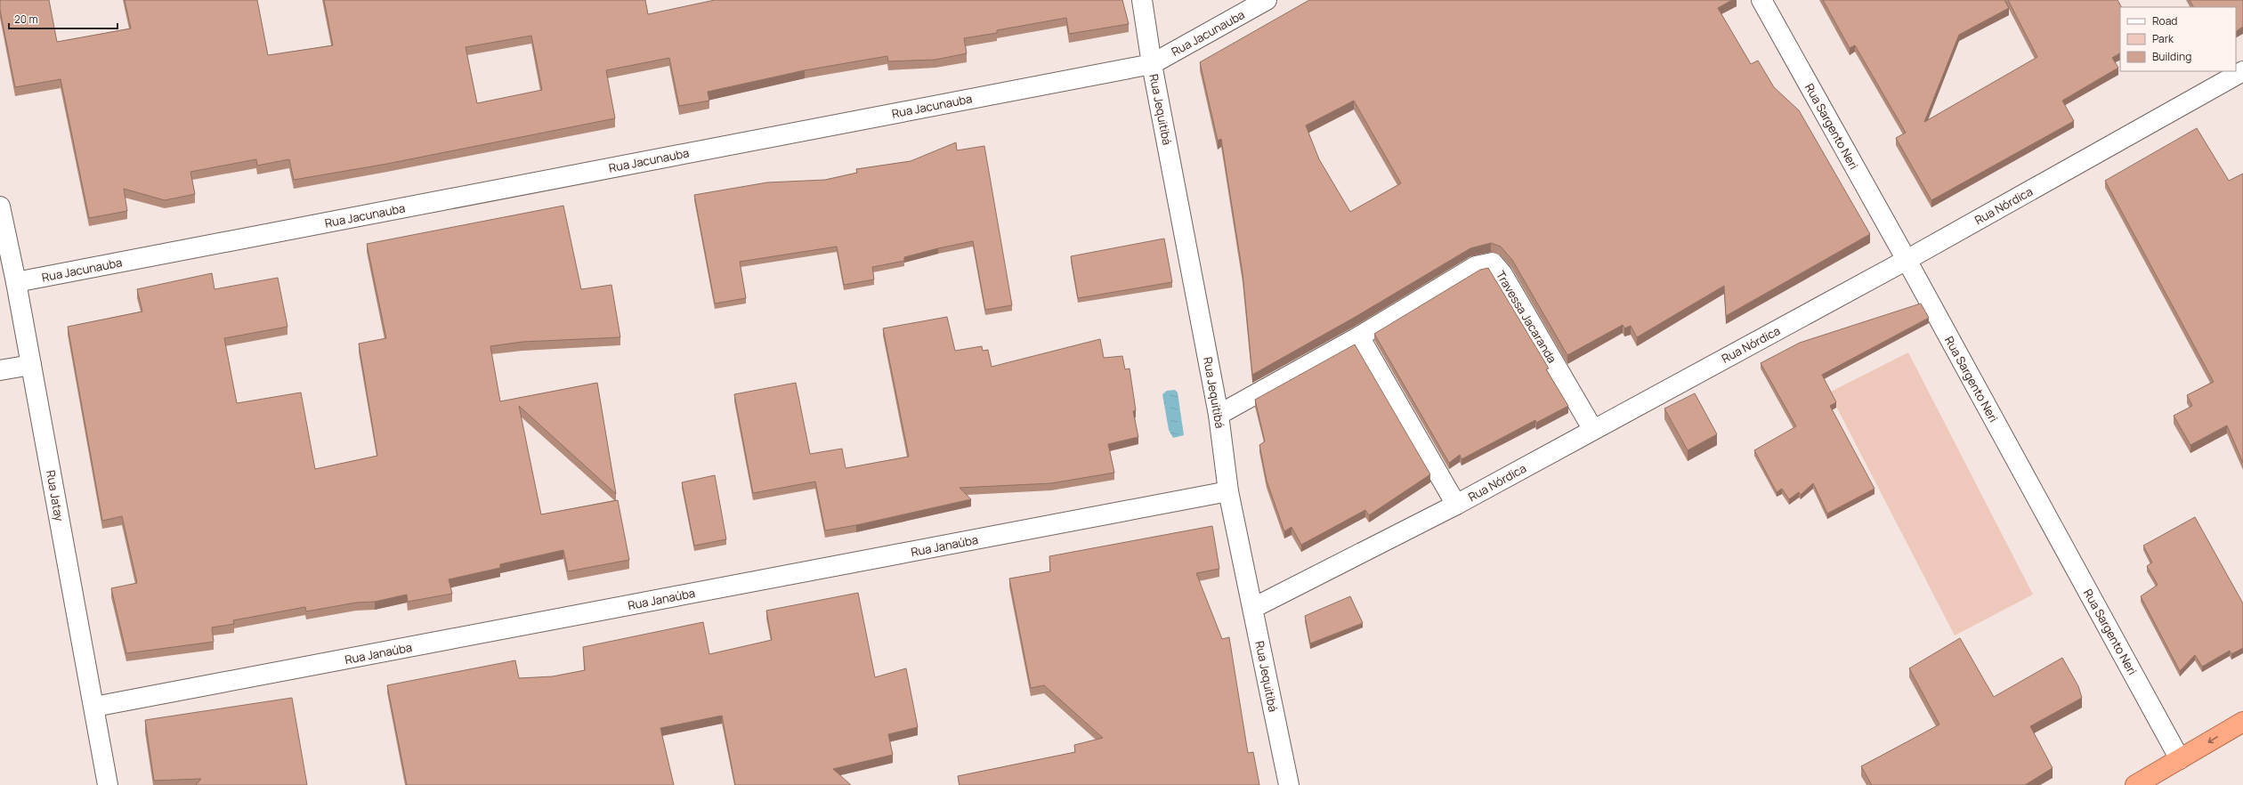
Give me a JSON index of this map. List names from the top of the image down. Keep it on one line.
{"streets":{"street":["Rua Jacunauba","Rua Jequitibá","Rua Sargento Neri","Rua Nórdica","Travessa Jacaranda","Rua Jatay","Rua Janaúba"]},"crossings":[["Rua Jacunauba","Rua Jequitibá"],["Rua Jacunauba","Rua Jatay"],["Rua Jequitibá","Rua Nórdica"],["Rua Jequitibá","Travessa Jacaranda"],["Rua Jequitibá","Rua Janaúba"],["Rua Sargento Neri","Rua Nórdica"],["Rua Nórdica","Travessa Jacaranda"],["Rua Jatay","Rua Janaúba"]],"legend":["Road","Park","Building"],"scale_bar":"20 m"}
